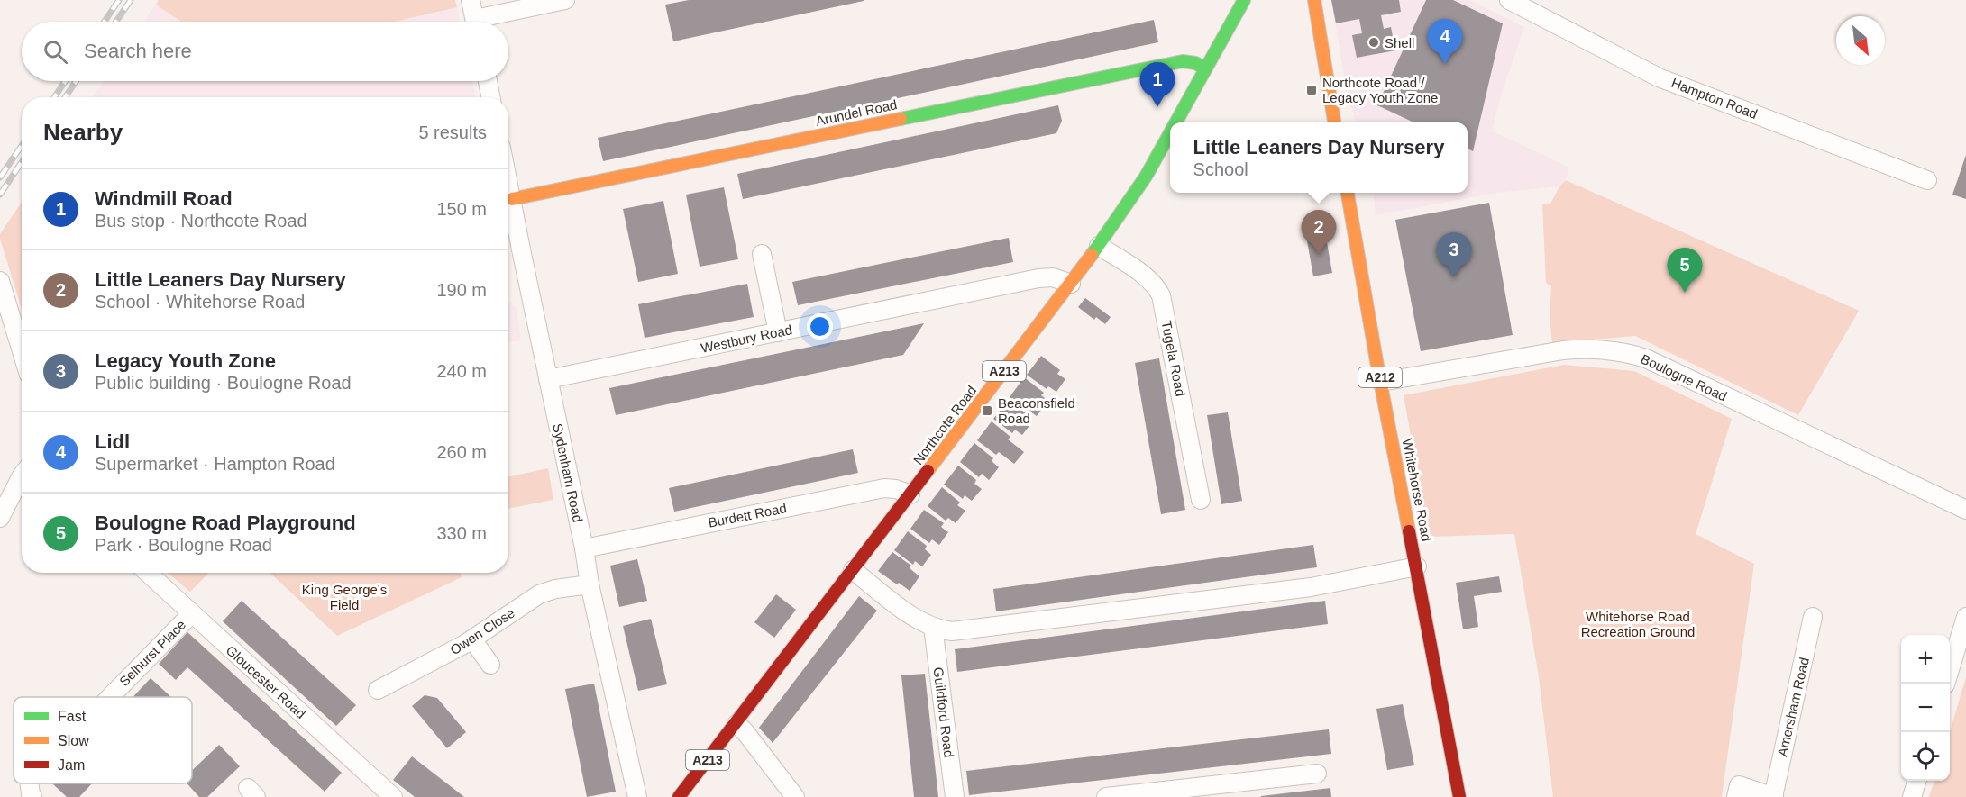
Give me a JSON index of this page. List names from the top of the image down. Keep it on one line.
{"streets":{"main road":["Arundel Road","A213","A212","Northcote Road","Whitehorse Road"],"street":["Hampton Road","Westbury Road","Tugela Road","Boulogne Road","Sydenham Road","Burdett Road","Owen Close","Selhurst Place","Gloucester Road","Amersham Road","Guildford Road"]},"crossings":[["Arundel Road","Northcote Road"],["Arundel Road","Sydenham Road"],["Westbury Road","Northcote Road"],["Westbury Road","Sydenham Road"],["Tugela Road","Northcote Road"],["Boulogne Road","Whitehorse Road"],["Northcote Road","Burdett Road"],["Sydenham Road","Burdett Road"],["Sydenham Road","Owen Close"],["Selhurst Place","Gloucester Road"]],"parks":["King George's Field","Whitehorse Road Recreation Ground"],"places":{"other":["Shell"],"transit":["Northcote Road / Legacy Youth Zone","Beaconsfield Road"]},"legend":["Fast","Slow","Jam"],"north":"bottom right","page":{"pins":["4","1","2","3","5"],"search":"Search here","heading":["Nearby","5 results"],"popup":["Little Leaners Day Nursery","School"],"list":[{"mark":"1","name":"Windmill Road","note":"Bus stop · Northcote Road","value":"150 m"},{"mark":"2","name":"Little Leaners Day Nursery","note":"School · Whitehorse Road","value":"190 m"},{"mark":"3","name":"Legacy Youth Zone","note":"Public building · Boulogne Road","value":"240 m"},{"mark":"4","name":"Lidl","note":"Supermarket · Hampton Road","value":"260 m"},{"mark":"5","name":"Boulogne Road Playground","note":"Park · Boulogne Road","value":"330 m"}],"map_buttons":["+","−"]}}
